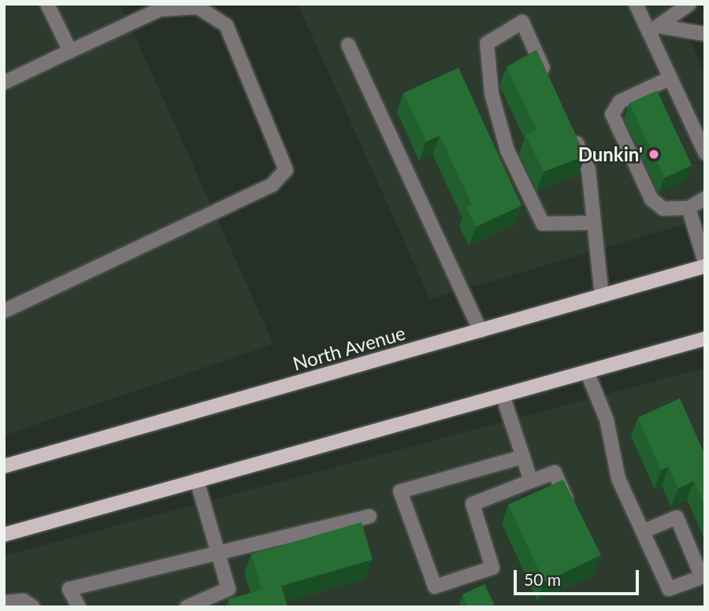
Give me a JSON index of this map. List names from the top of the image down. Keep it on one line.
{"streets":{"main road":["North Avenue"]},"places":["Dunkin'"],"scale_bar":"50 m"}
